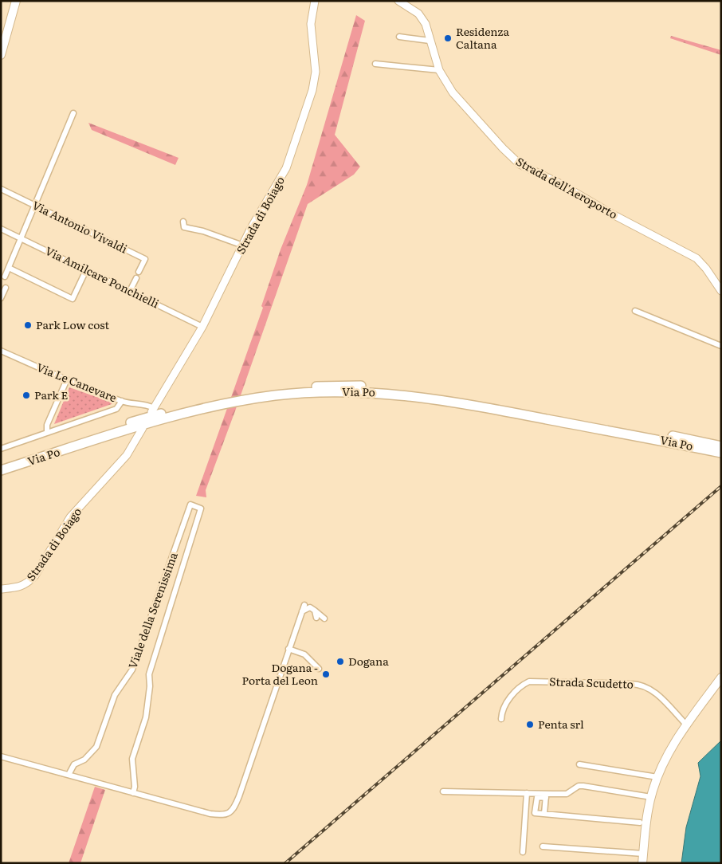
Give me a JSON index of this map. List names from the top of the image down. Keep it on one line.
{"streets":{"highway":["Via Po"],"street":["Strada dell'Aeroporto","Strada di Boiago","Via Antonio Vivaldi","Via Amilcare Ponchielli","Via Le Canevare","Viale della Serenissima","Strada Scudetto"]},"crossings":[["Strada di Boiago","Via Amilcare Ponchielli"],["Strada di Boiago","Via Le Canevare"]],"places":["Residenza Caltana","Park Low cost","Park E","Dogana","Dogana - Porta del Leon","Penta srl"]}
